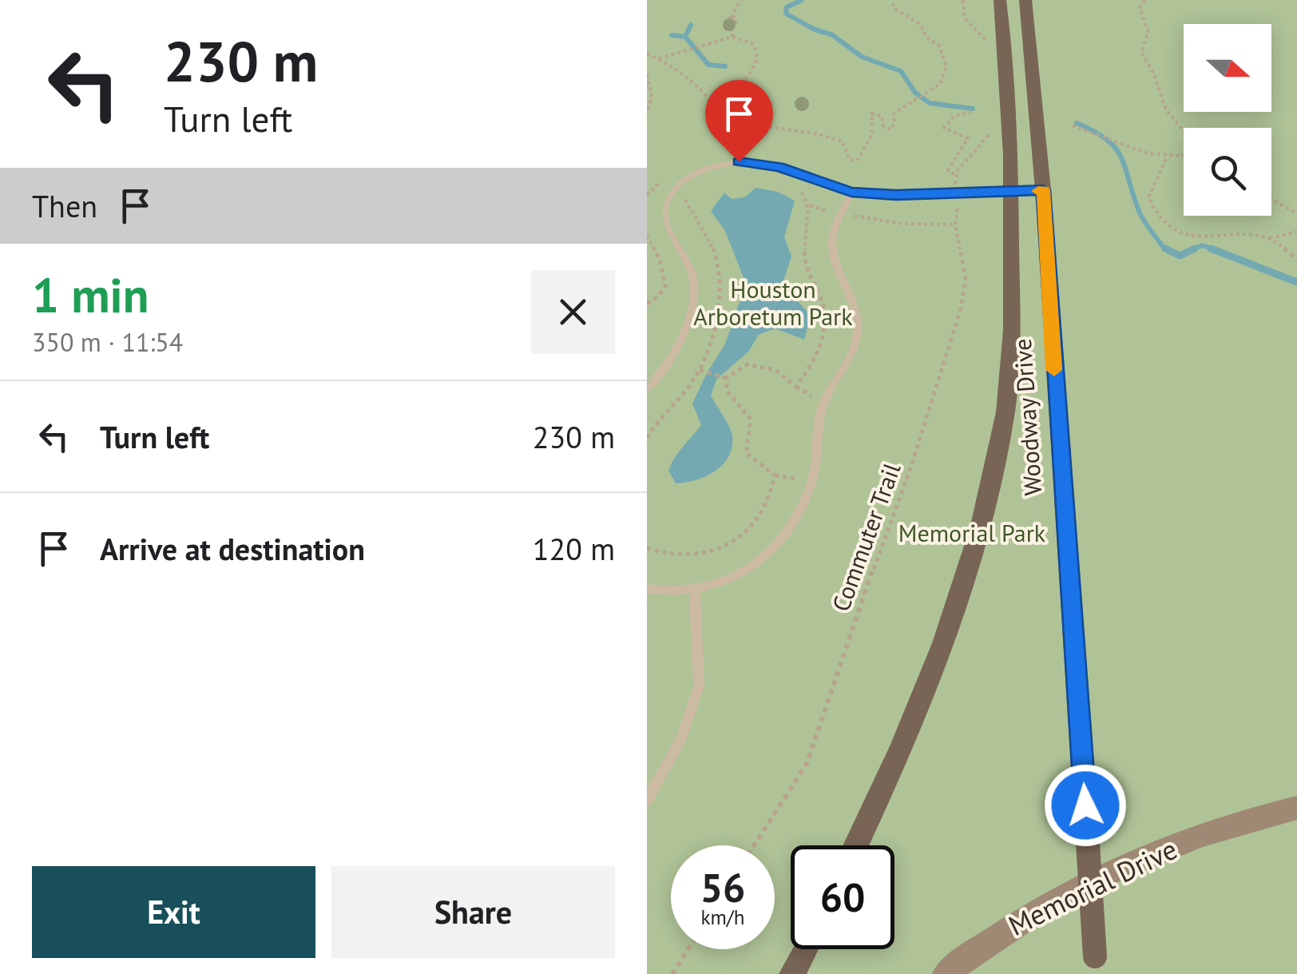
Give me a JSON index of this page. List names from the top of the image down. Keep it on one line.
{"streets":{"main road":["Woodway Drive","Memorial Drive"],"path":["Commuter Trail"]},"parks":["Houston Arboretum Park","Memorial Park"],"north":"right","page":{"turn":["230 m","Turn left"],"then":"Then","heading":["1 min","350 m · 11:54"],"list":[{"name":"Turn left","value":"230 m"},{"name":"Arrive at destination","value":"120 m"}],"speed":"56 km/h","limit":"60","buttons":["Exit","Share"]}}
